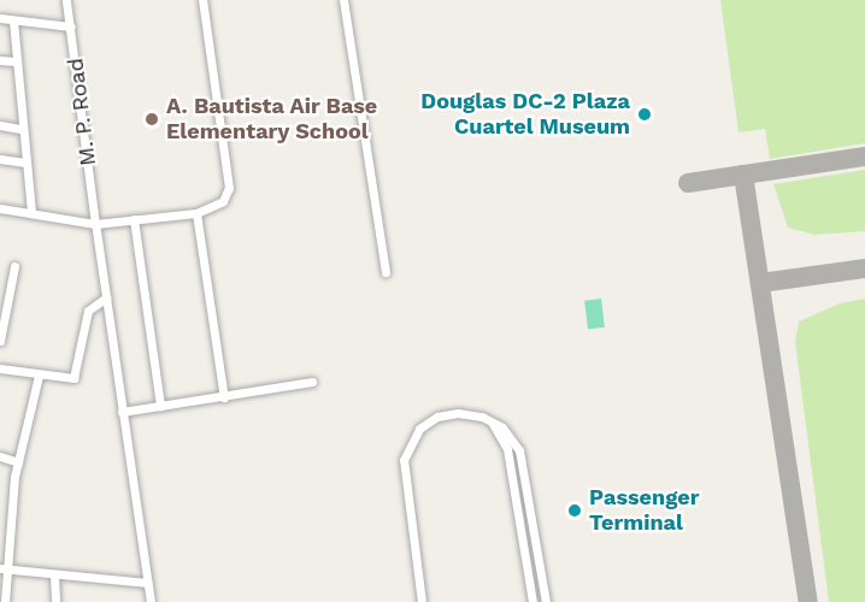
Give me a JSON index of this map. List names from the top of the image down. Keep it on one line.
{"streets":{"street":["M. P. Road"]},"places":["Douglas DC-2 Plaza Cuartel Museum","A. Bautista Air Base Elementary School","Passenger Terminal"]}
